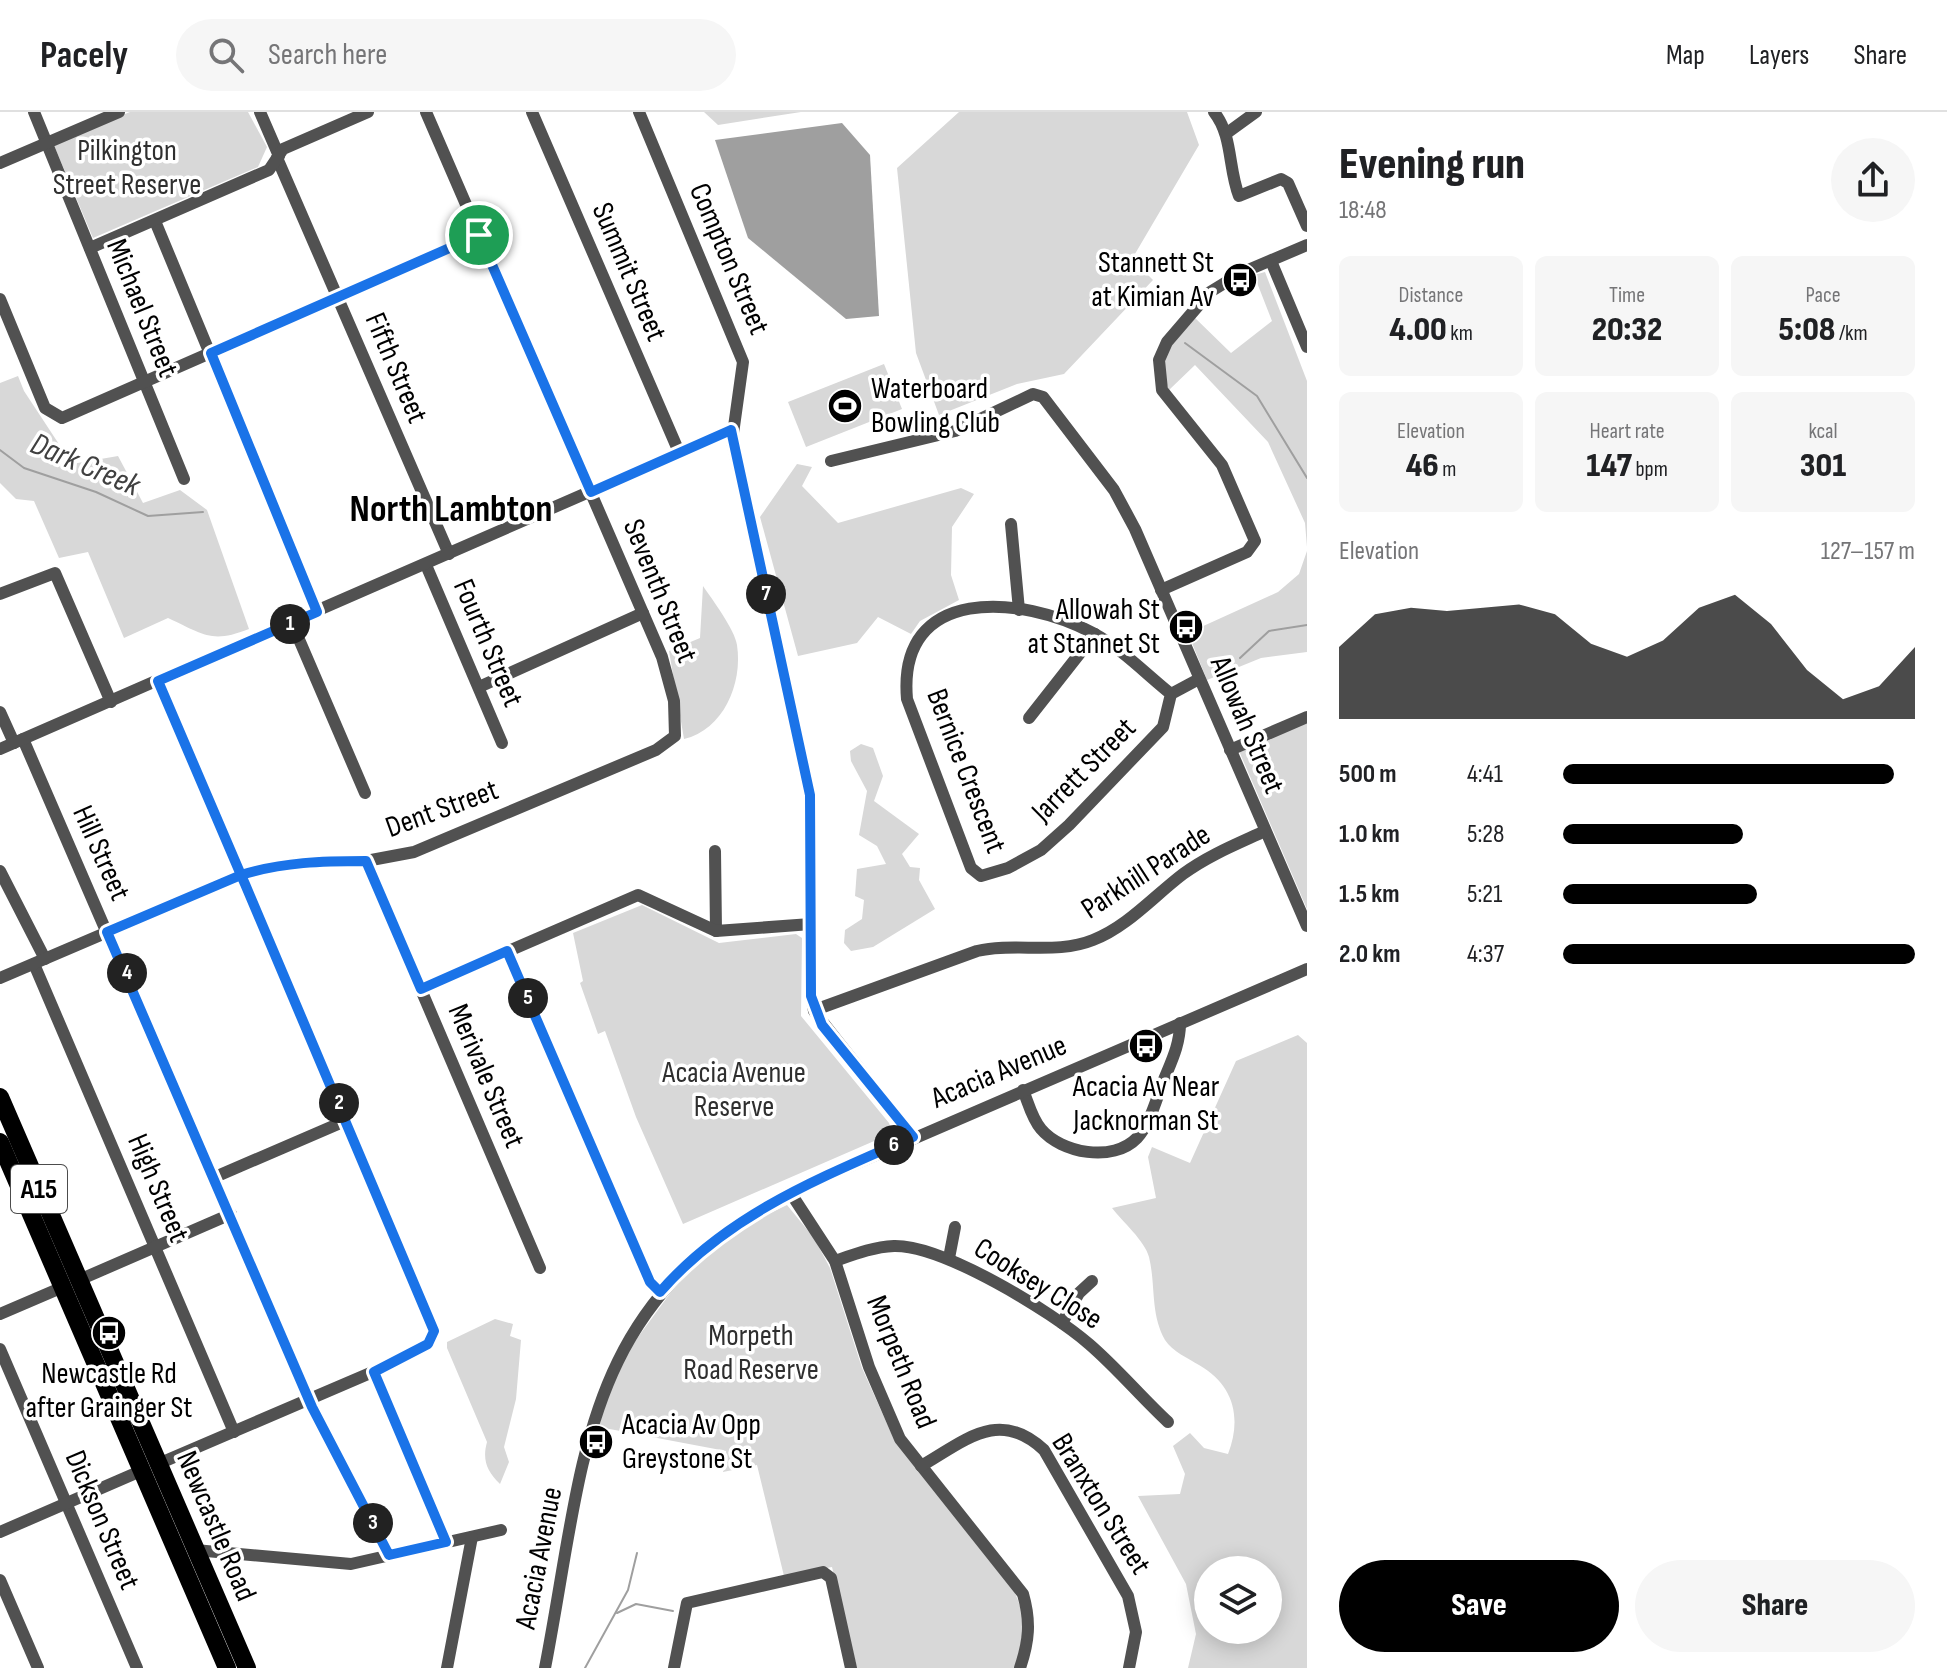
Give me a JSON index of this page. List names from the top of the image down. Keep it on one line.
{"streets":{"highway":["A15","Newcastle Road"],"street":["Compton Street","Summit Street","Michael Street","Fifth Street","Seventh Street","Fourth Street","Allowah Street","Jarrett Street","Bernice Crescent","Dent Street","Hill Street","Parkhill Parade","Acacia Avenue","Merivale Street","High Street","Cooksey Close","Morpeth Road","Branxton Street","Dickson Street"]},"crossings":[["Seventh Street","Dent Street"],["Allowah Street","Parkhill Parade"],["Jarrett Street","Bernice Crescent"],["Dent Street","Hill Street"],["Dent Street","Merivale Street"],["Dent Street","High Street"],["Acacia Avenue","Morpeth Road"],["Cooksey Close","Morpeth Road"],["Morpeth Road","Branxton Street"]],"districts":["North Lambton"],"water":["Dark Creek"],"parks":["Pilkington Street Reserve","Acacia Avenue Reserve","Morpeth Road Reserve"],"places":{"bus stop":["Stannett St at Kimian Av","Allowah St at Stannet St","Acacia Av Near Jacknorman St","Newcastle Rd after Grainger St","Acacia Av Opp Greystone St"],"sports":["Waterboard Bowling Club"]},"page":{"header":"Pacely","search":"Search here","nav":["Map","Layers","Share"],"heading":["Evening run","18:48"],"stats":[["Distance","4.00 km"],["Time","20:32"],["Pace","5:08 /km"],["Elevation","46 m"],["Heart rate","147 bpm"],["kcal","301"]],"chart":["Elevation","127–157 m"],"pins":["7","1","4","5","2","6","3"],"list":[{"name":"500 m","note":"4:41"},{"name":"1.0 km","note":"5:28"},{"name":"1.5 km","note":"5:21"},{"name":"2.0 km","note":"4:37"}],"buttons":["Save","Share"]}}
